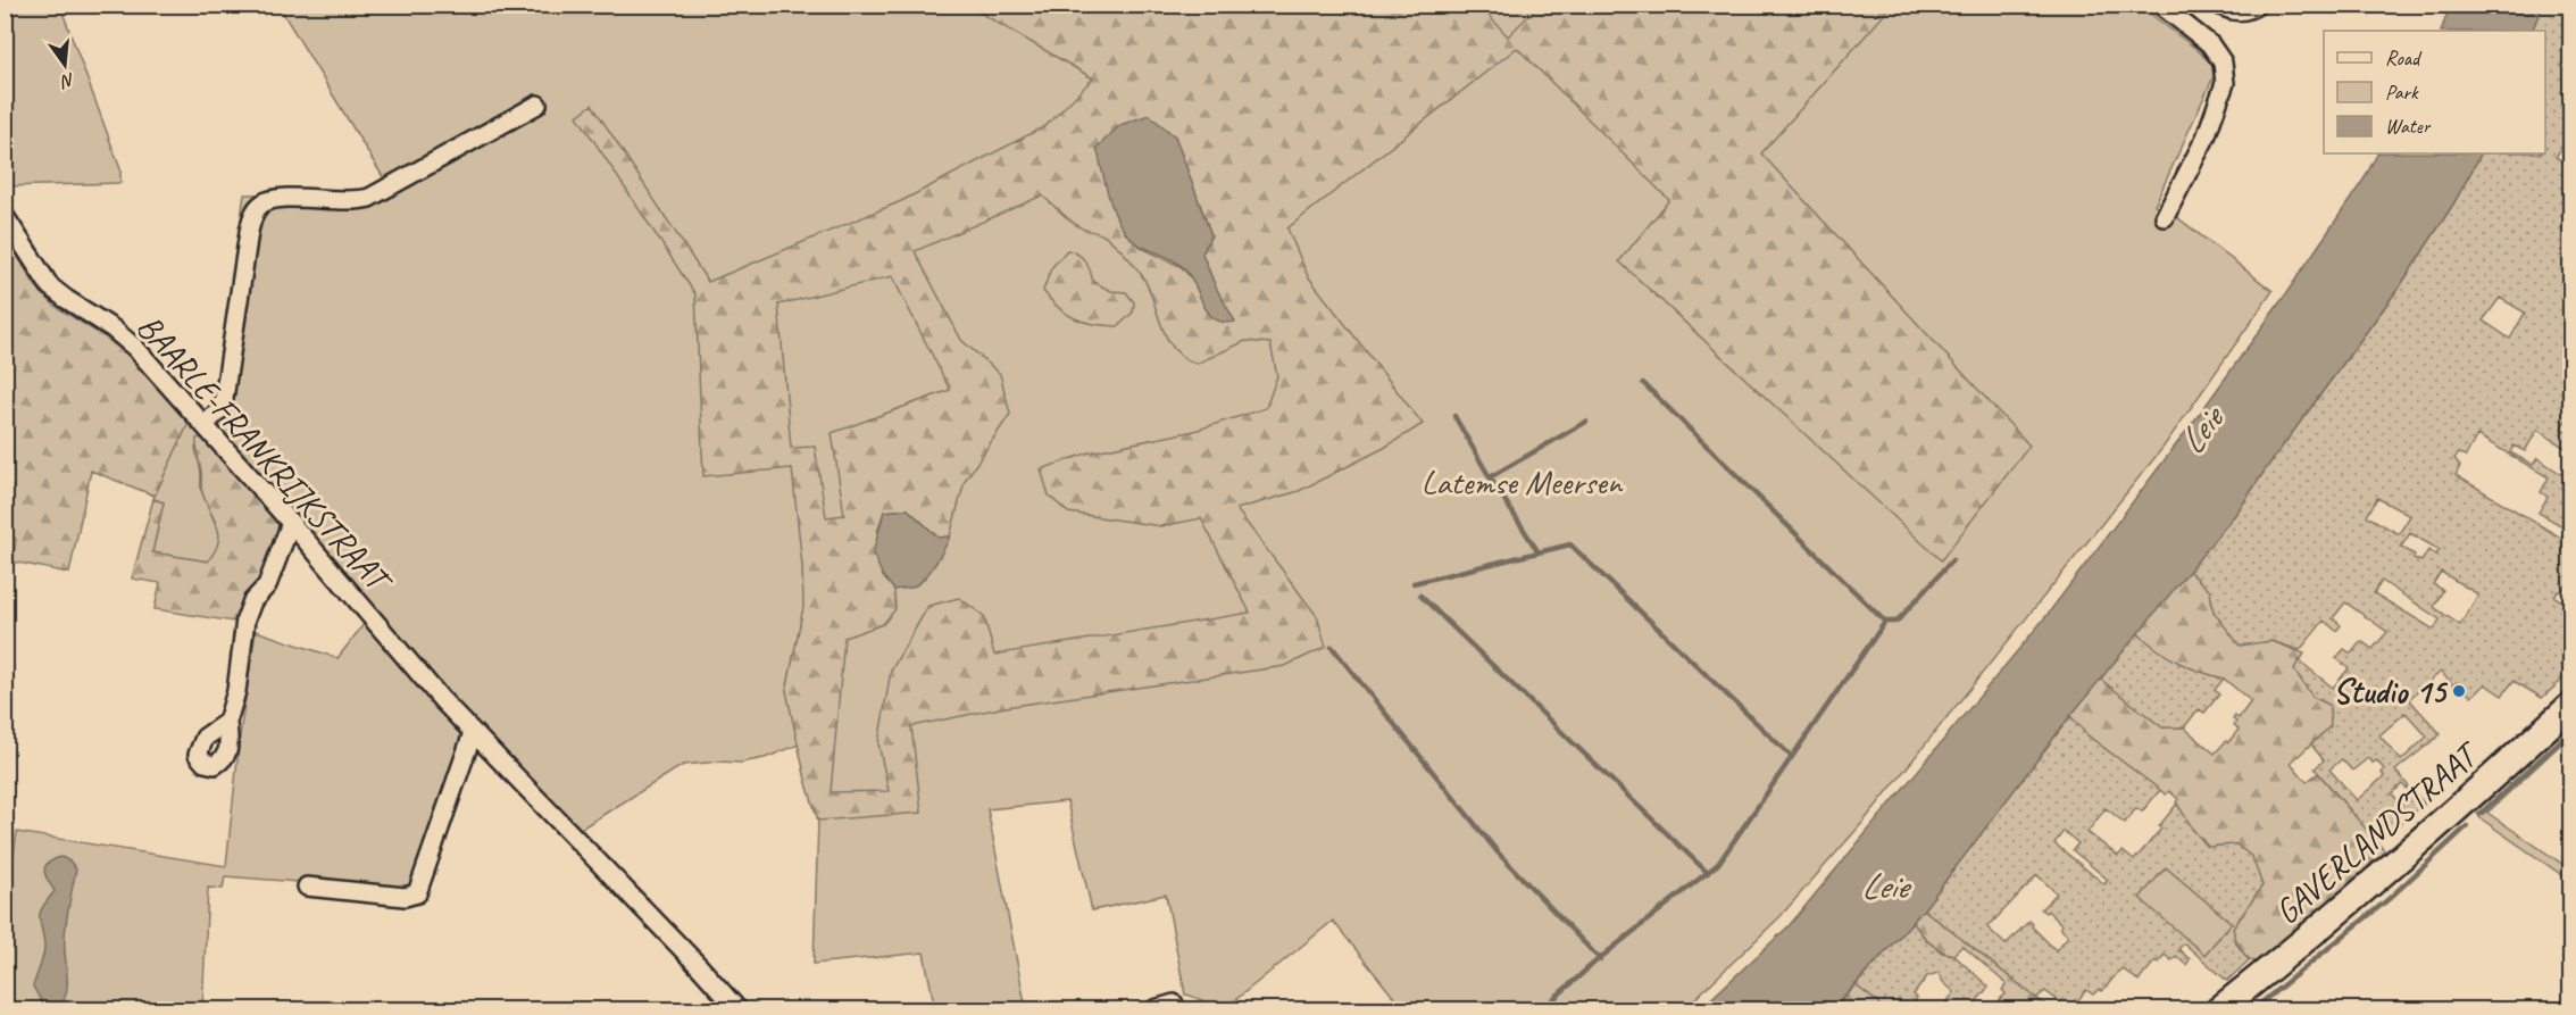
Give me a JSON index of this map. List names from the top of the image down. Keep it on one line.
{"streets":{"main road":["GAVERLANDSTRAAT"],"street":["BAARLE-FRANKRIJKSTRAAT"]},"water":["Leie"],"parks":["Latemse Meersen"],"places":["Studio 15"],"legend":["Road","Park","Water"],"north":"bottom"}
